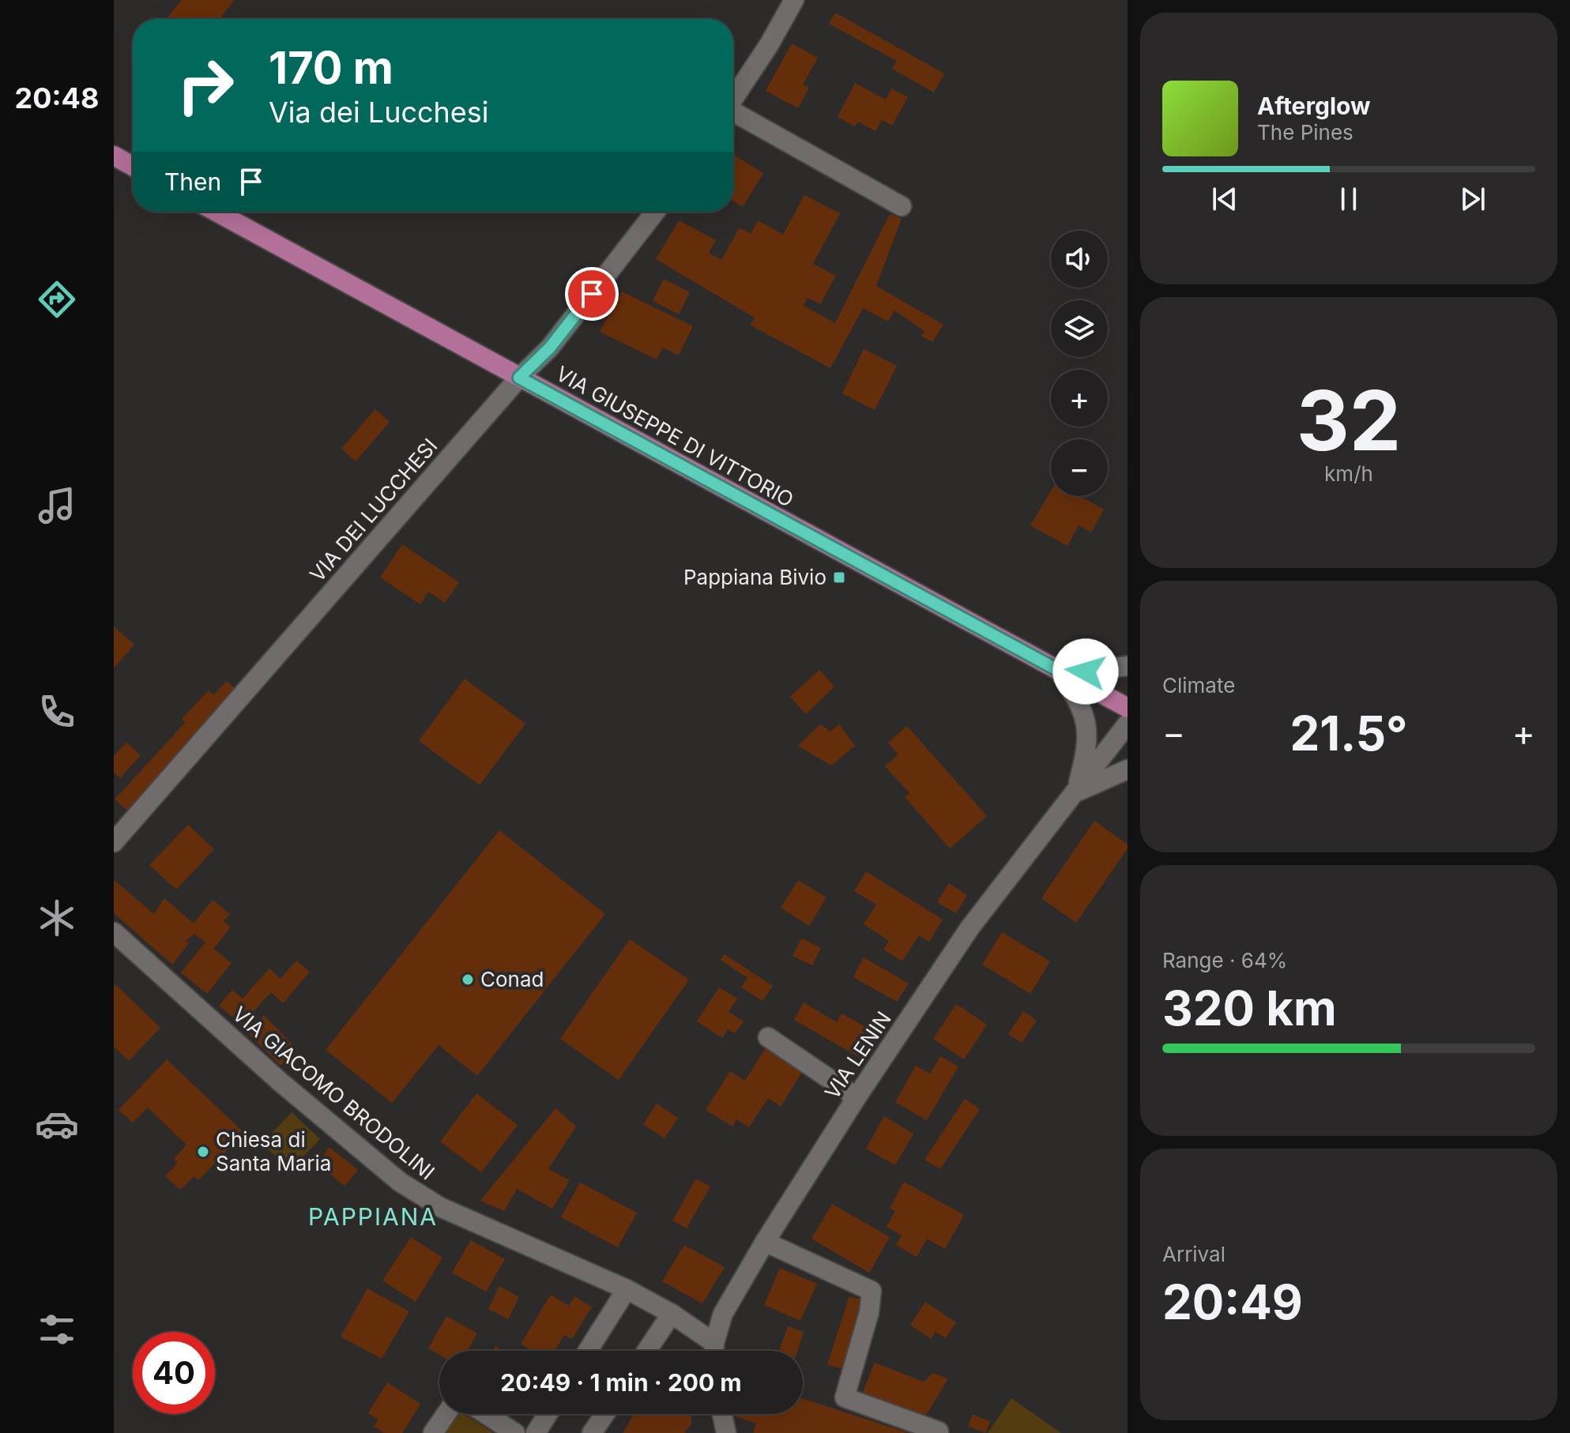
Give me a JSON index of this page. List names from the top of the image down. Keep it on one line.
{"streets":{"main road":["VIA GIUSEPPE DI VITTORIO"],"street":["VIA DEI LUCCHESI","VIA LENIN","VIA GIACOMO BRODOLINI"]},"crossings":[["VIA GIUSEPPE DI VITTORIO","VIA DEI LUCCHESI"],["VIA GIUSEPPE DI VITTORIO","VIA LENIN"]],"districts":["PAPPIANA"],"places":{"transit":["Pappiana Bivio"],"other":["Conad","Chiesa di Santa Maria"]},"page":{"tabs":"20:48","turn":["170 m","Via dei Lucchesi"],"song":["Afterglow","The Pines"],"then":"Then","map_buttons":["+","−"],"tile":[["32","km/h"],"Climate",["Range · 64%","320 km"],["Arrival","20:49"]],"heat":["−","21.5°","+"],"limit":"40","trip":"20:49 · 1 min · 200 m"}}
